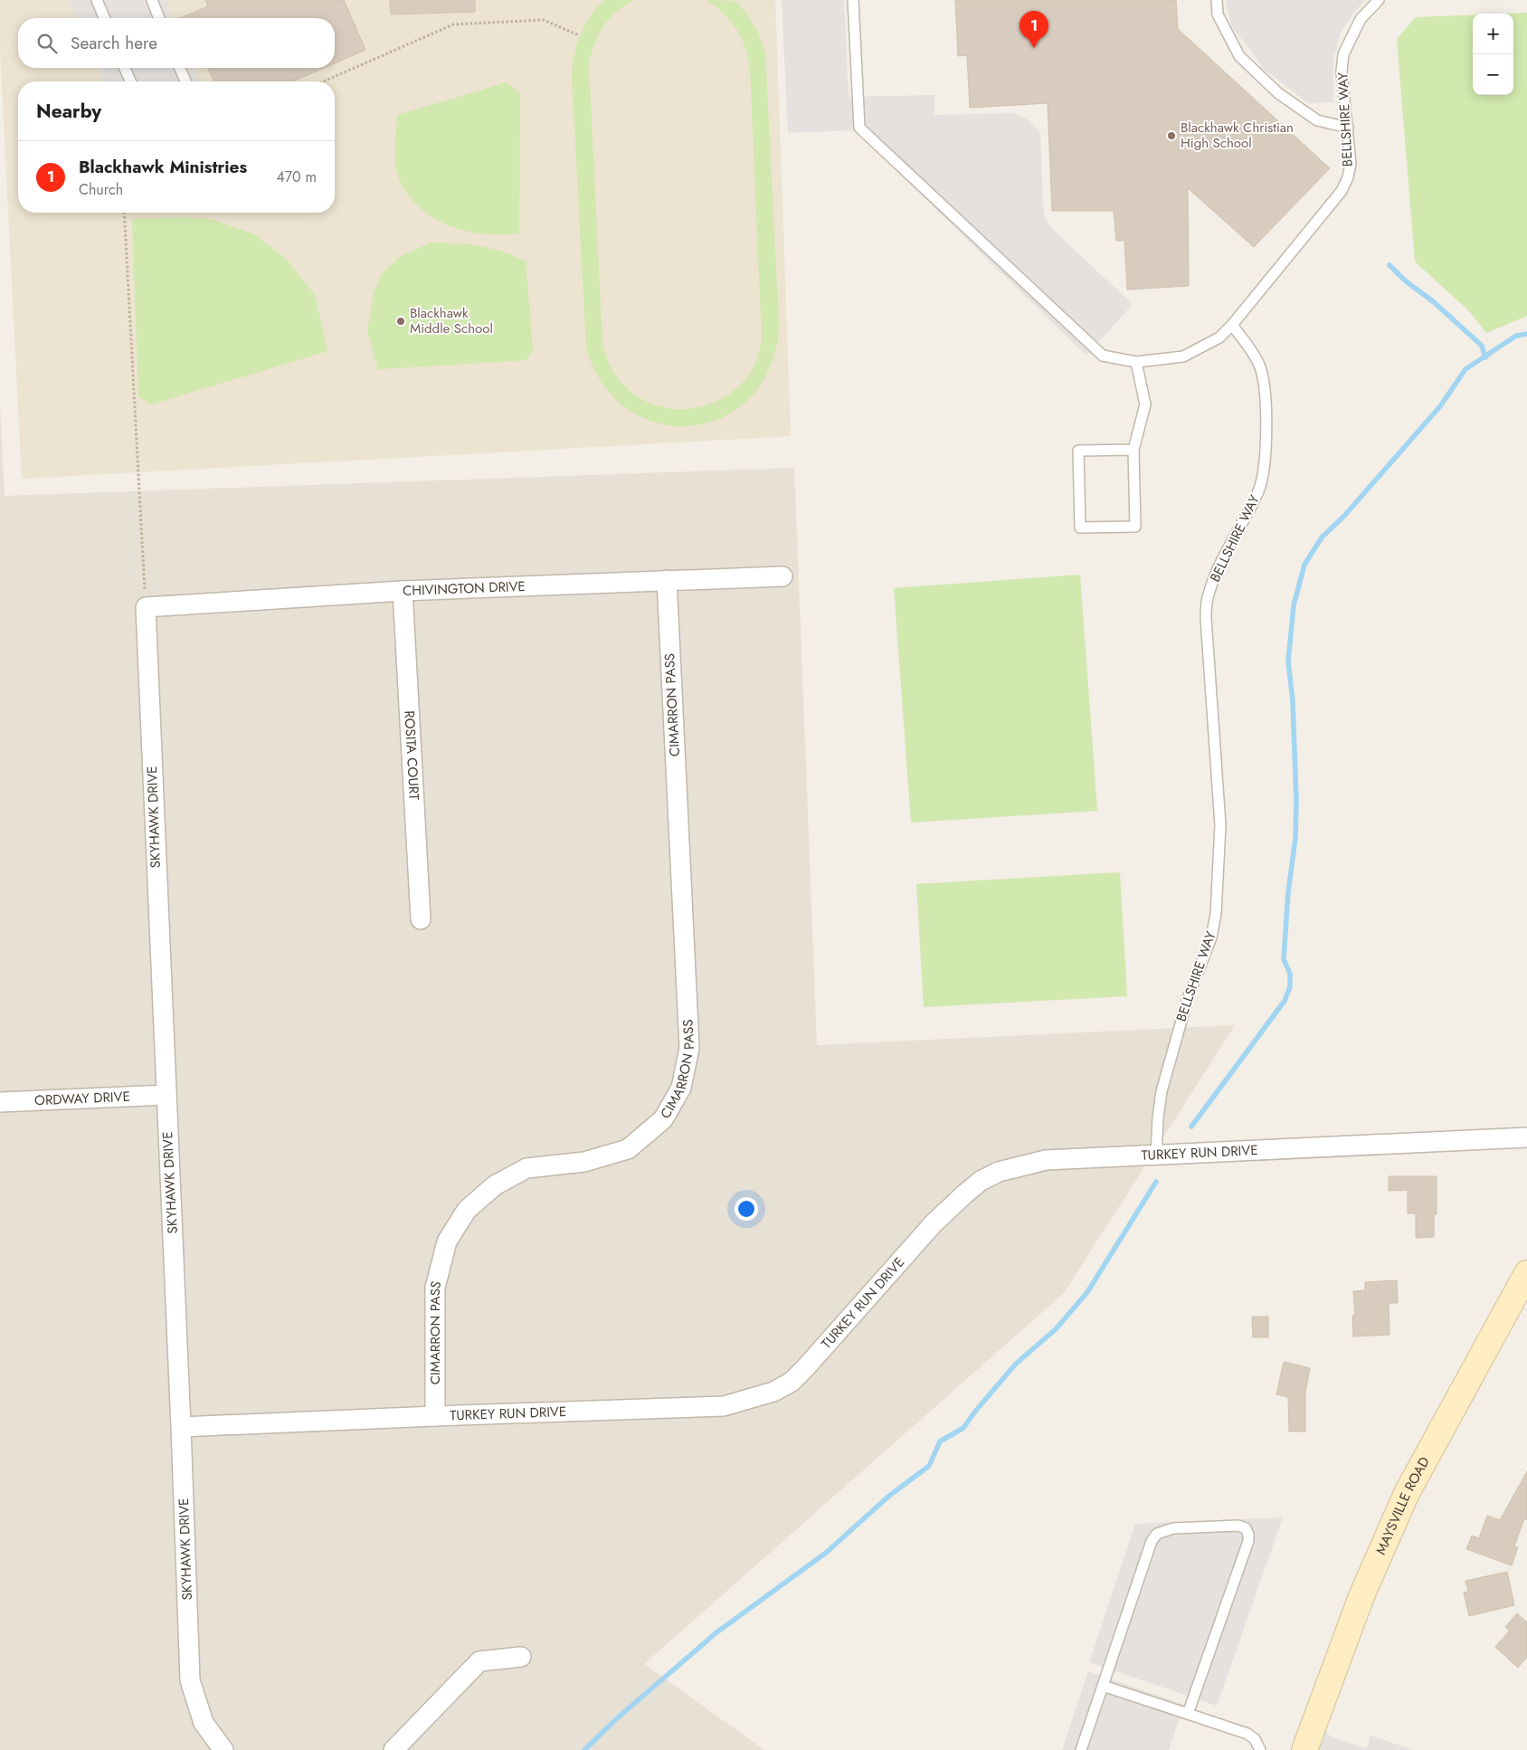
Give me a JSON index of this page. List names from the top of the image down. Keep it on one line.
{"streets":{"main road":["MAYSVILLE ROAD"],"street":["CHIVINGTON DRIVE","CIMARRON PASS","ROSITA COURT","SKYHAWK DRIVE","ORDWAY DRIVE","TURKEY RUN DRIVE"],"lane":["BELLSHIRE WAY"]},"crossings":[["BELLSHIRE WAY","TURKEY RUN DRIVE"],["CHIVINGTON DRIVE","CIMARRON PASS"],["CHIVINGTON DRIVE","ROSITA COURT"],["CHIVINGTON DRIVE","SKYHAWK DRIVE"],["CIMARRON PASS","TURKEY RUN DRIVE"],["SKYHAWK DRIVE","ORDWAY DRIVE"],["SKYHAWK DRIVE","TURKEY RUN DRIVE"]],"places":["Blackhawk Christian High School","Blackhawk Middle School"],"page":{"pins":"1","map_buttons":["+","−"],"search":"Search here","heading":"Nearby","list":[{"mark":"1","name":"Blackhawk Ministries","note":"Church","value":"470 m"}]}}
